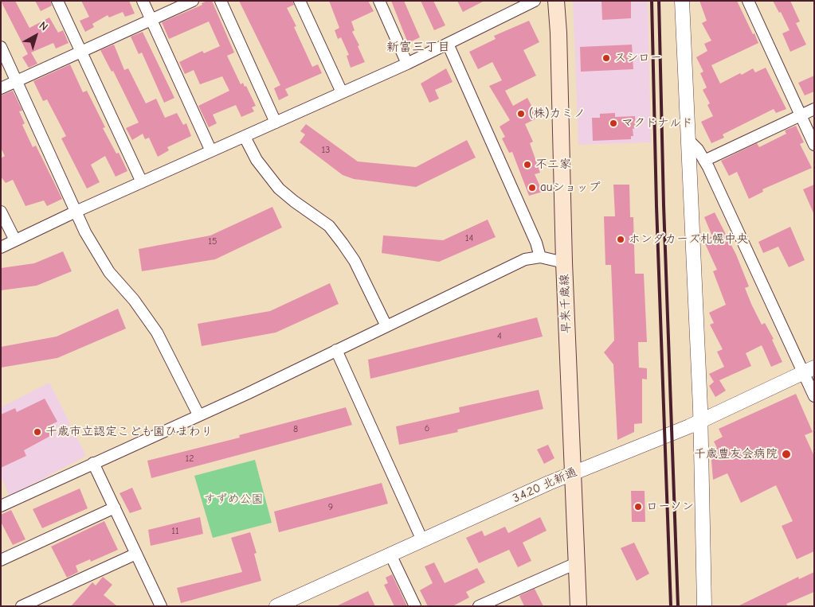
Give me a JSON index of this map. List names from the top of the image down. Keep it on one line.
{"streets":{"main road":["早来千歳線"],"street":["3.4.20 北新通"]},"crossings":[["早来千歳線","3.4.20 北新通"]],"districts":["新富三丁目"],"parks":["すずめ公園"],"places":["スシロー","(株)カミノ","マクドナルド","不二家","auショップ","ホンダカーズ札幌中央","千歳市立認定こども園ひまわり","千歳豊友会病院","ローソン"],"house_numbers":["13","14","15","4","6","8","12","9","11"],"north":"top right"}
